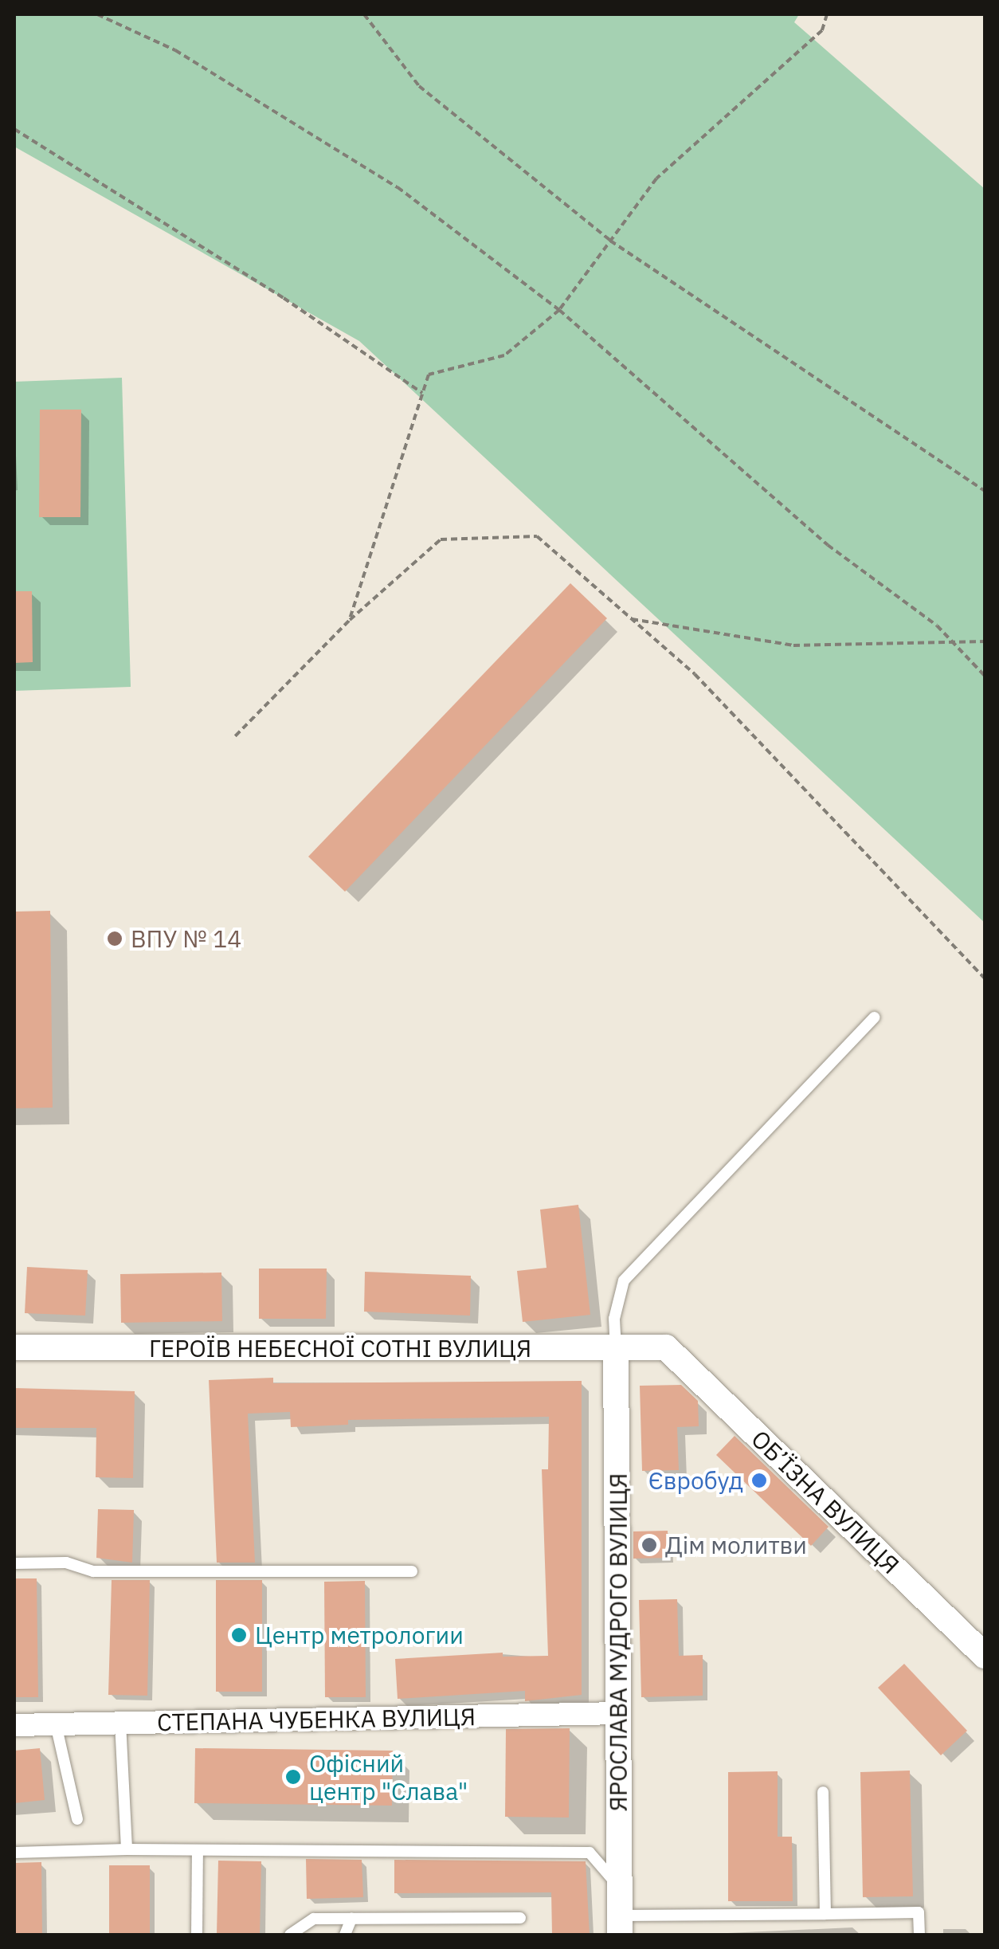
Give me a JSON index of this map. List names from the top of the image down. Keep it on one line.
{"streets":{"street":["ГЕРОЇВ НЕБЕСНОЇ СОТНІ ВУЛИЦЯ","ОБ’ЇЗНА ВУЛИЦЯ","ЯРОСЛАВА МУДРОГО ВУЛИЦЯ","СТЕПАНА ЧУБЕНКА ВУЛИЦЯ"]},"crossings":[["ГЕРОЇВ НЕБЕСНОЇ СОТНІ ВУЛИЦЯ","ОБ’ЇЗНА ВУЛИЦЯ"],["ГЕРОЇВ НЕБЕСНОЇ СОТНІ ВУЛИЦЯ","ЯРОСЛАВА МУДРОГО ВУЛИЦЯ"],["ЯРОСЛАВА МУДРОГО ВУЛИЦЯ","СТЕПАНА ЧУБЕНКА ВУЛИЦЯ"]],"places":["ВПУ № 14","Євробуд","Дім молитви","Центр метрологии","Офісний центр \"Слава\""]}
